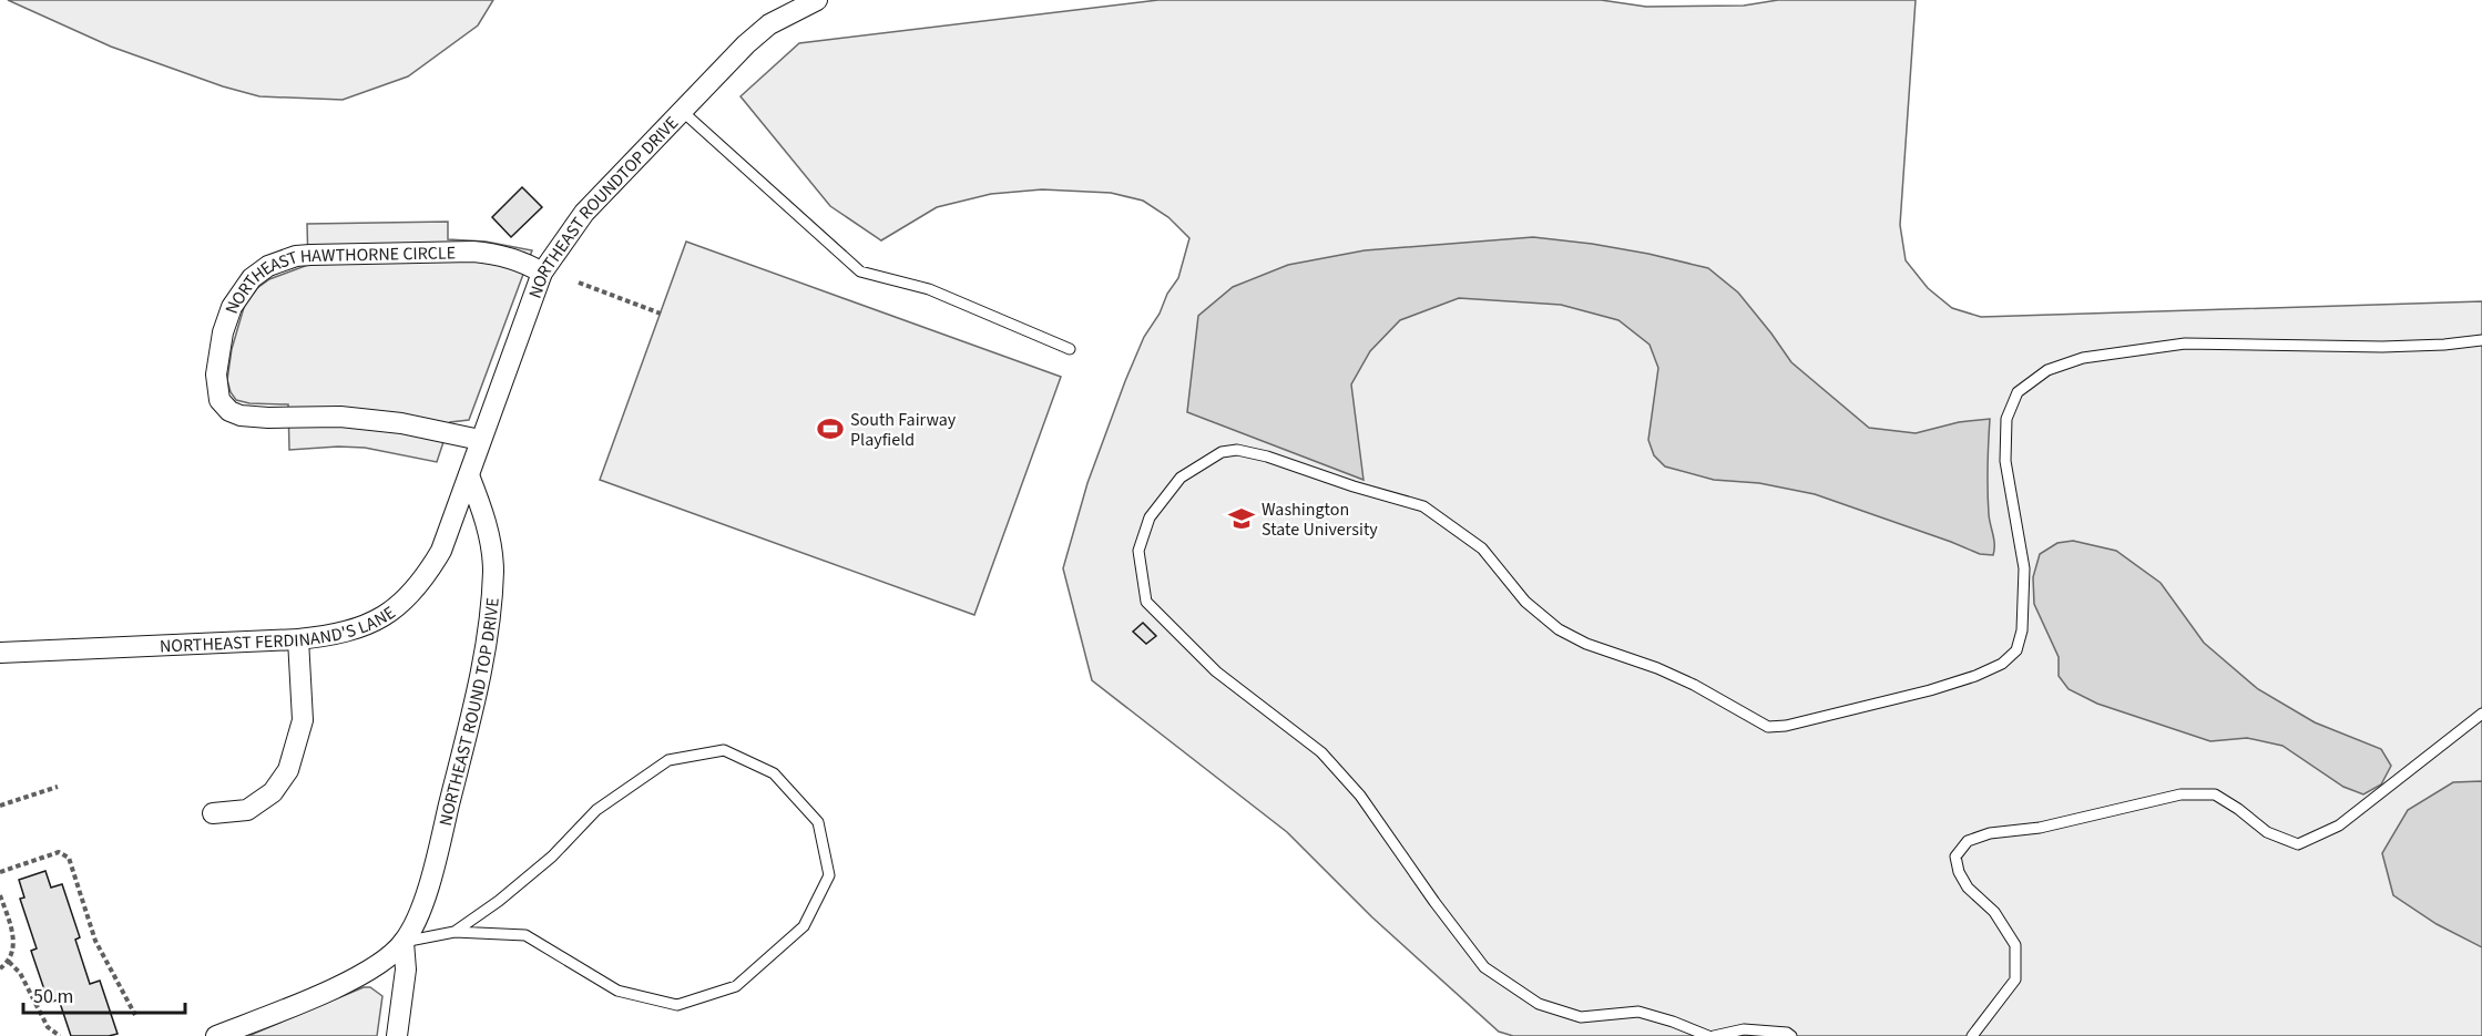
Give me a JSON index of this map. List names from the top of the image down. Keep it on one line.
{"streets":{"street":["NORTHEAST ROUNDTOP DRIVE","NORTHEAST HAWTHORNE CIRCLE","NORTHEAST FERDINAND'S LANE","NORTHEAST ROUND TOP DRIVE"]},"crossings":[["NORTHEAST ROUNDTOP DRIVE","NORTHEAST HAWTHORNE CIRCLE"],["NORTHEAST ROUNDTOP DRIVE","NORTHEAST FERDINAND'S LANE"],["NORTHEAST ROUNDTOP DRIVE","NORTHEAST ROUND TOP DRIVE"],["NORTHEAST FERDINAND'S LANE","NORTHEAST ROUND TOP DRIVE"]],"places":{"sports":["South Fairway Playfield"],"school or university":["Washington State University"]},"scale_bar":"50 m"}
